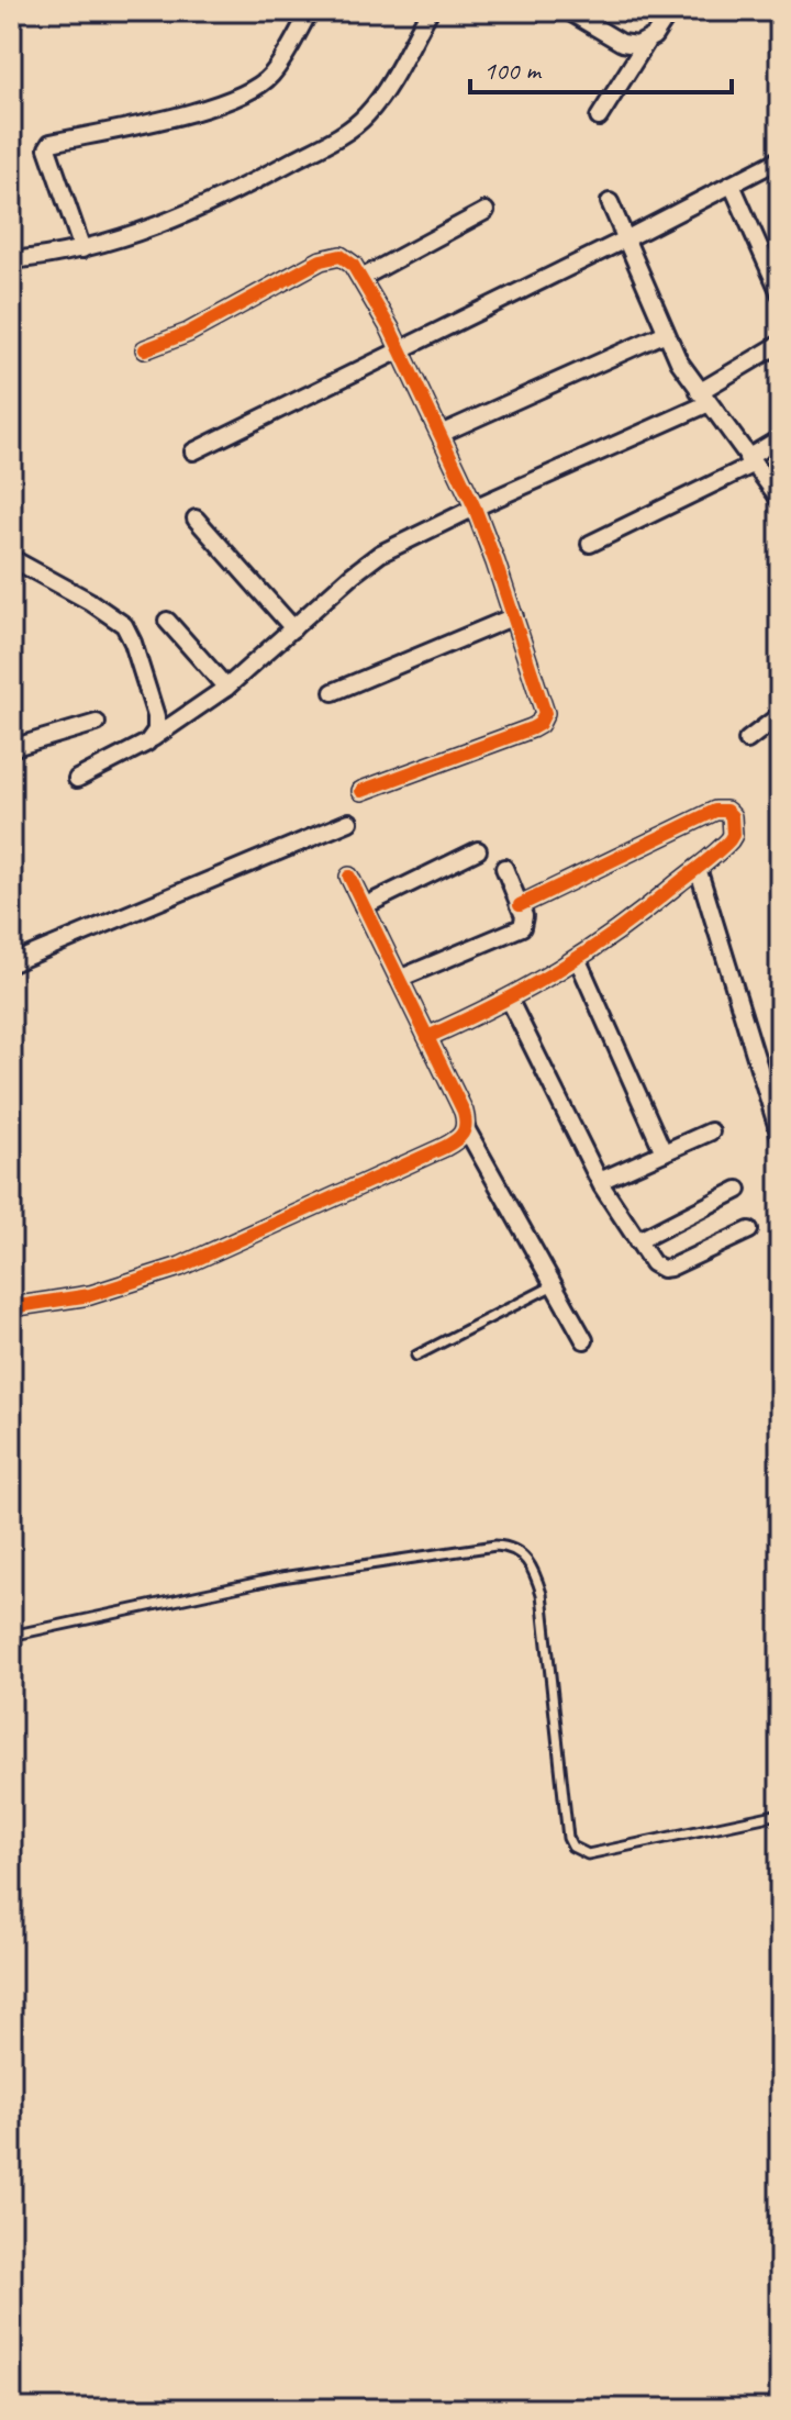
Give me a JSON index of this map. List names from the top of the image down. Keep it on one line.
{"scale_bar":"100 m"}
